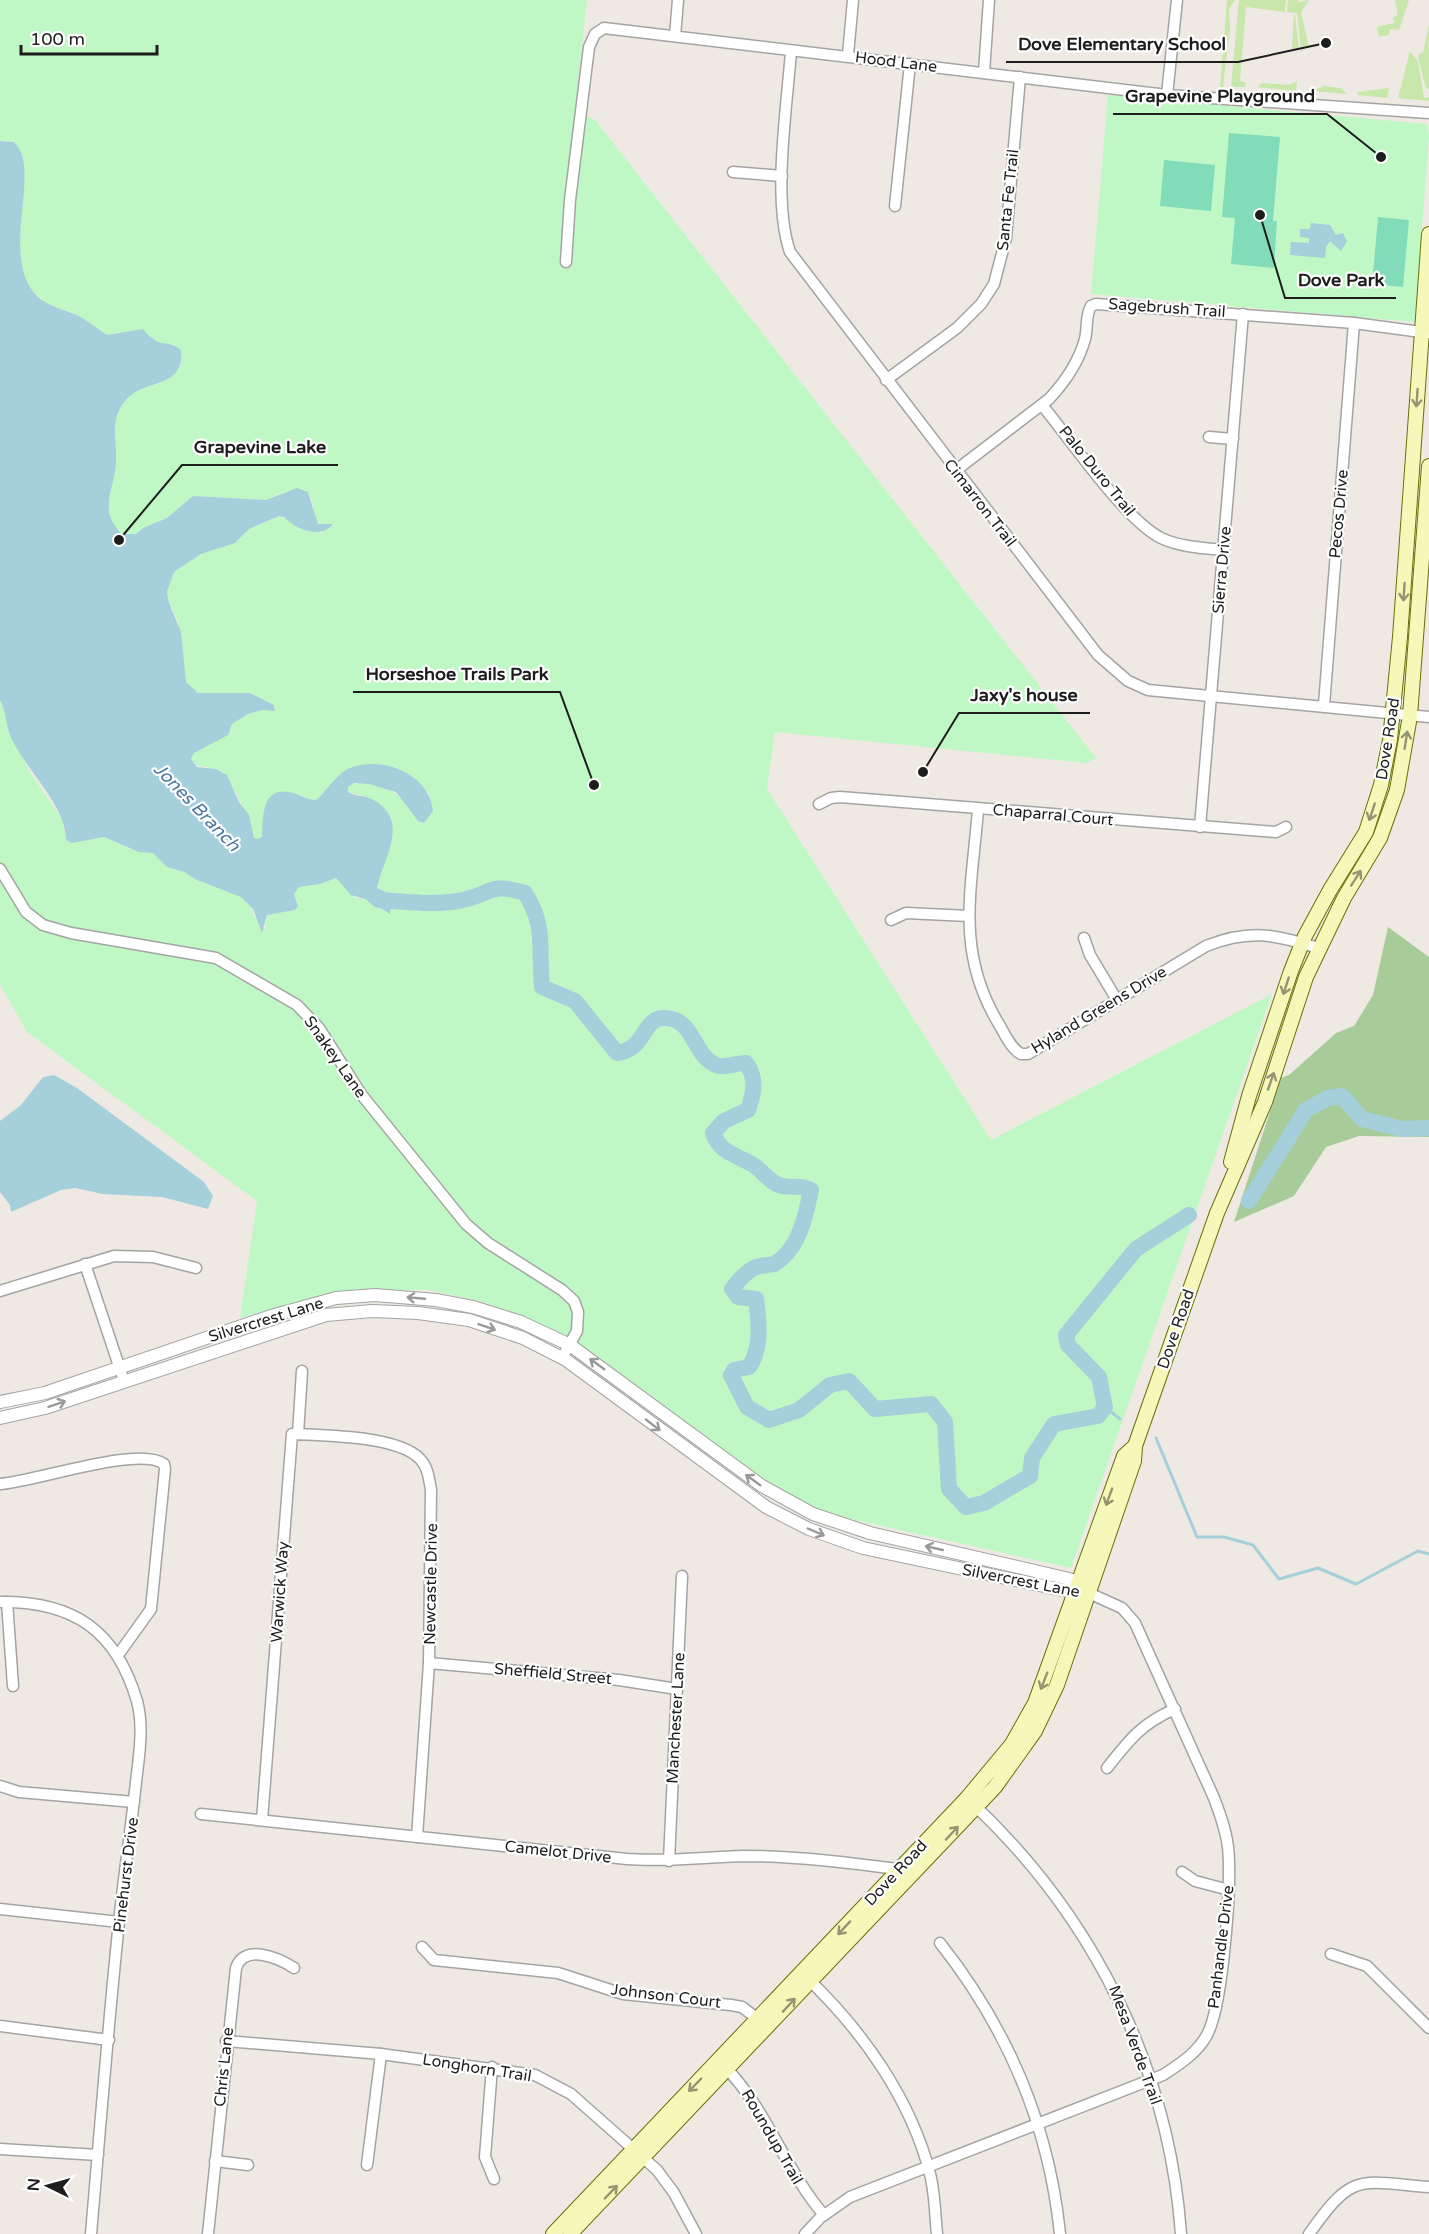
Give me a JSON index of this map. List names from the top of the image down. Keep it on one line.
{"streets":{"main road":["Dove Road"],"street":["Hood Lane","Santa Fe Trail","Sagebrush Trail","Palo Duro Trail","Cimarron Trail","Pecos Drive","Sierra Drive","Chaparral Court","Hyland Greens Drive","Snakey Lane","Silvercrest Lane","Newcastle Drive","Warwick Way","Sheffield Street","Manchester Lane","Camelot Drive","Pinehurst Drive","Panhandle Drive","Johnson Court","Mesa Verde Trail","Chris Lane","Longhorn Trail","Roundup Trail"]},"crossings":[["Hood Lane","Santa Fe Trail"],["Hood Lane","Cimarron Trail"],["Santa Fe Trail","Cimarron Trail"],["Sagebrush Trail","Palo Duro Trail"],["Sagebrush Trail","Cimarron Trail"],["Sagebrush Trail","Pecos Drive"],["Sagebrush Trail","Sierra Drive"],["Sagebrush Trail","Dove Road"],["Palo Duro Trail","Sierra Drive"],["Cimarron Trail","Pecos Drive"],["Cimarron Trail","Sierra Drive"],["Cimarron Trail","Dove Road"],["Sierra Drive","Chaparral Court"],["Dove Road","Hyland Greens Drive"],["Dove Road","Silvercrest Lane"],["Dove Road","Camelot Drive"],["Dove Road","Panhandle Drive"],["Dove Road","Johnson Court"],["Dove Road","Mesa Verde Trail"],["Dove Road","Longhorn Trail"],["Dove Road","Roundup Trail"],["Chaparral Court","Hyland Greens Drive"],["Snakey Lane","Silvercrest Lane"],["Silvercrest Lane","Panhandle Drive"],["Newcastle Drive","Warwick Way"],["Newcastle Drive","Sheffield Street"],["Newcastle Drive","Camelot Drive"],["Warwick Way","Camelot Drive"],["Sheffield Street","Manchester Lane"],["Manchester Lane","Camelot Drive"],["Panhandle Drive","Mesa Verde Trail"],["Panhandle Drive","Roundup Trail"],["Chris Lane","Longhorn Trail"]],"water":["Jones Branch"],"places":["Dove Elementary School","Grapevine Playground","Dove Park","Grapevine Lake","Jaxy's house","Horseshoe Trails Park"],"scale_bar":"100 m","north":"left"}
